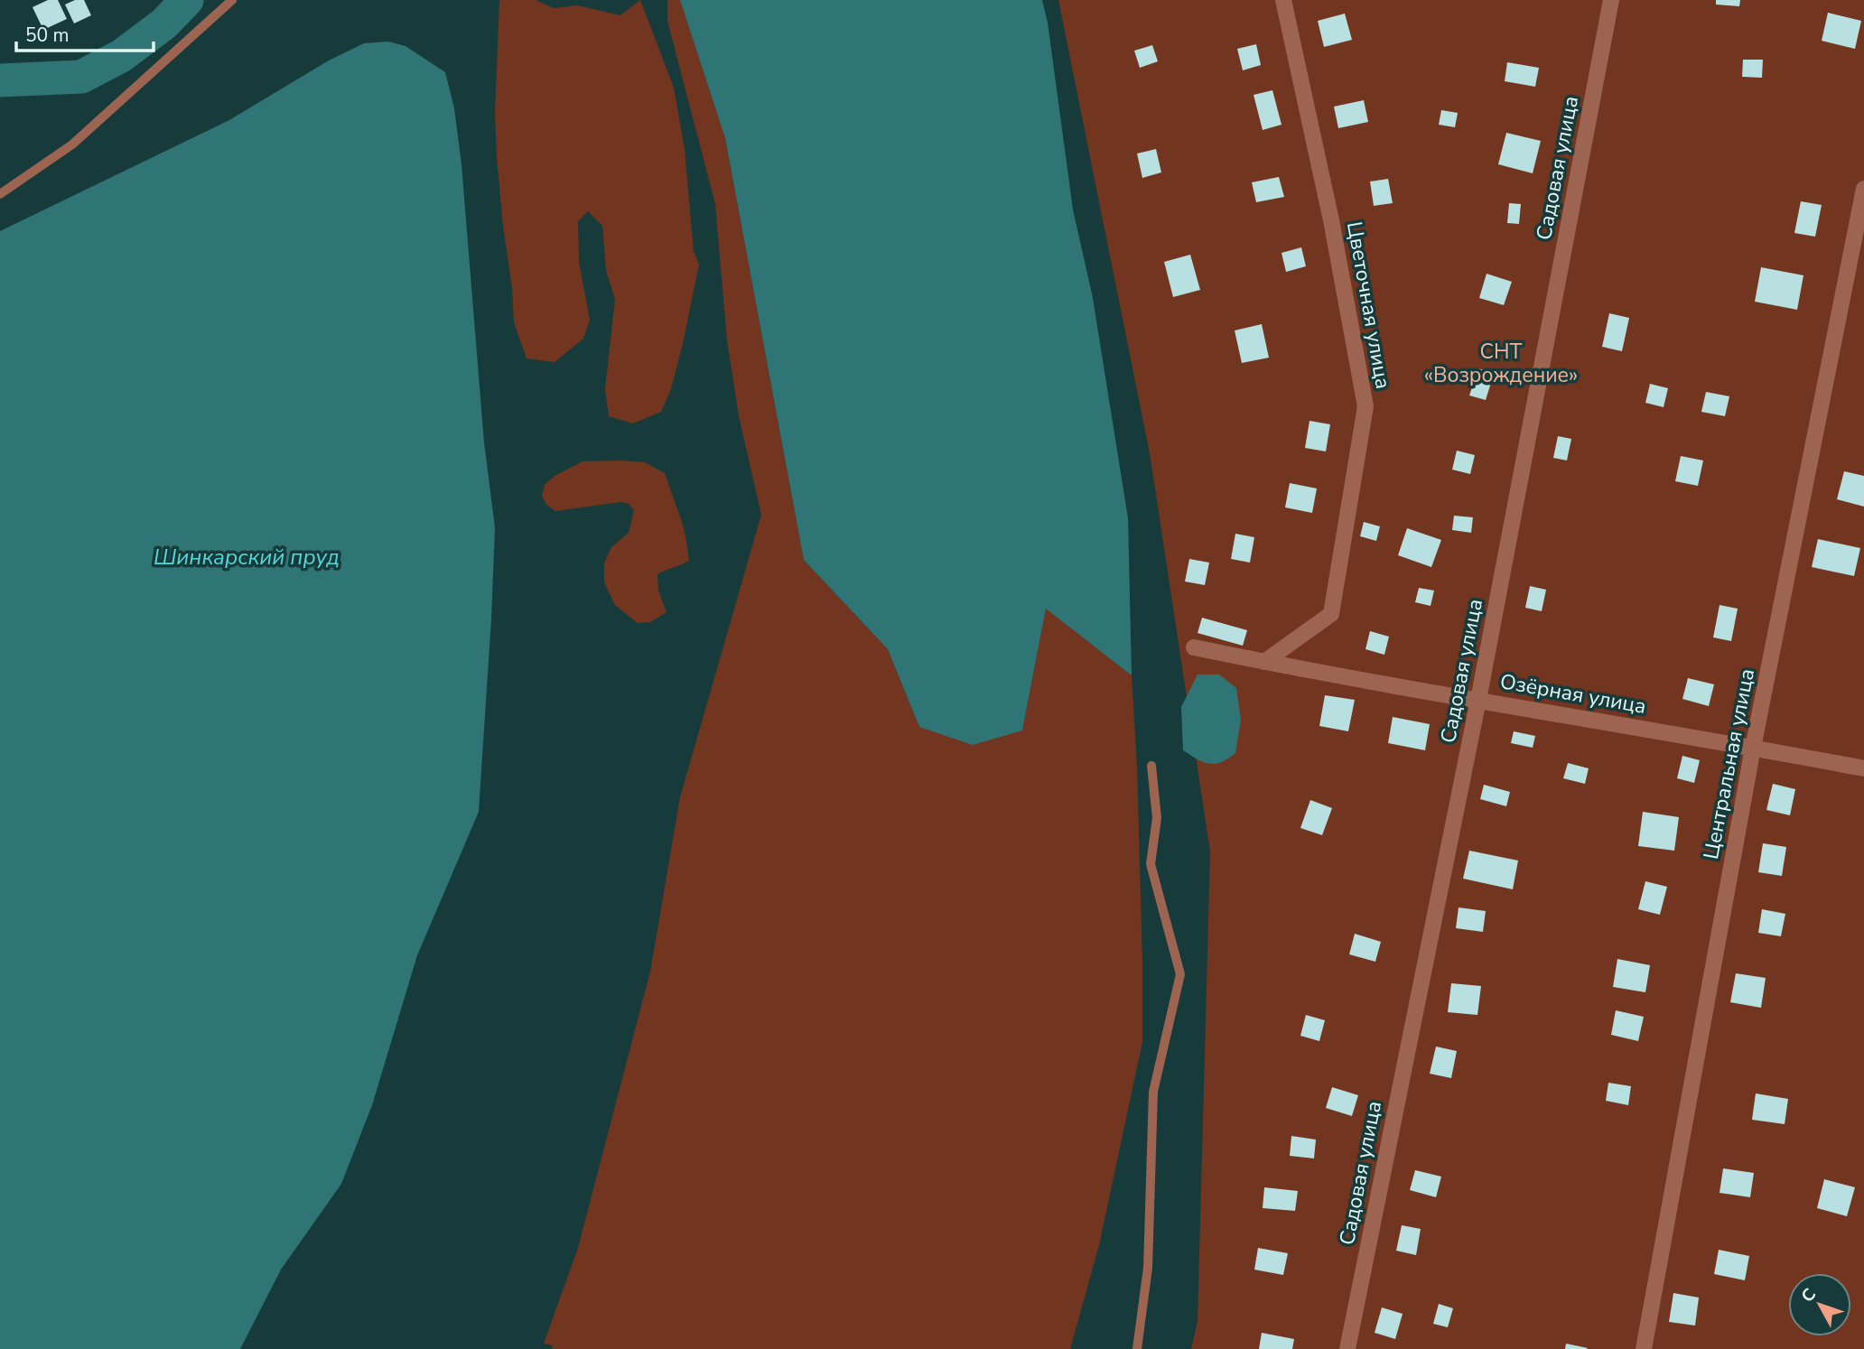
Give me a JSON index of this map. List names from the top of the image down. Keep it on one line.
{"streets":{"street":["Садовая улица","Цветочная улица","Озёрная улица","Центральная улица"]},"crossings":[["Садовая улица","Озёрная улица"],["Цветочная улица","Озёрная улица"],["Озёрная улица","Центральная улица"]],"water":["Шинкарский пруд"],"parks":["СНТ «Возрождение»"],"scale_bar":"50 m","north":"top left"}
